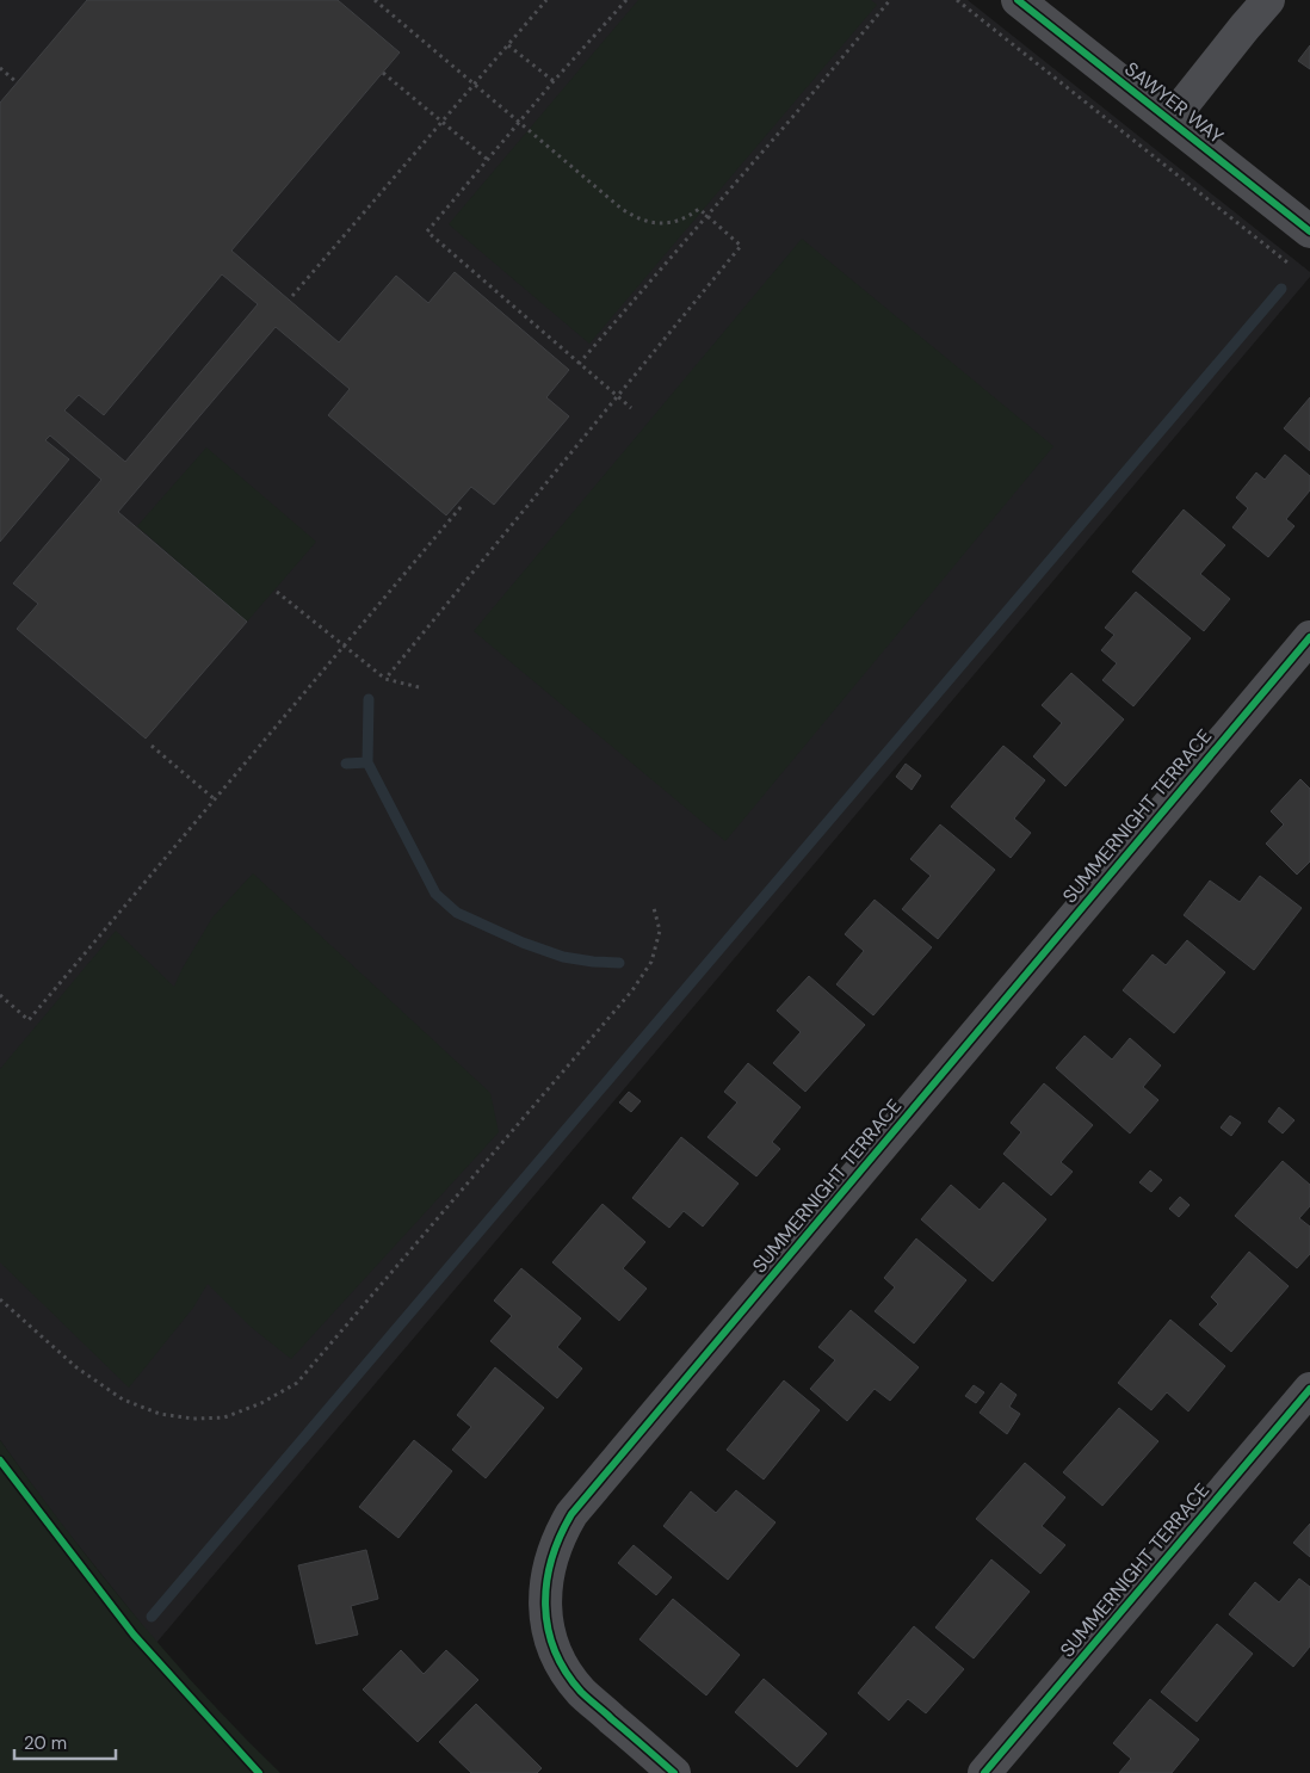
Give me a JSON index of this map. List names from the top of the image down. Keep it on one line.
{"streets":{"street":["SAWYER WAY","SUMMERNIGHT TERRACE"]},"scale_bar":"20 m"}
